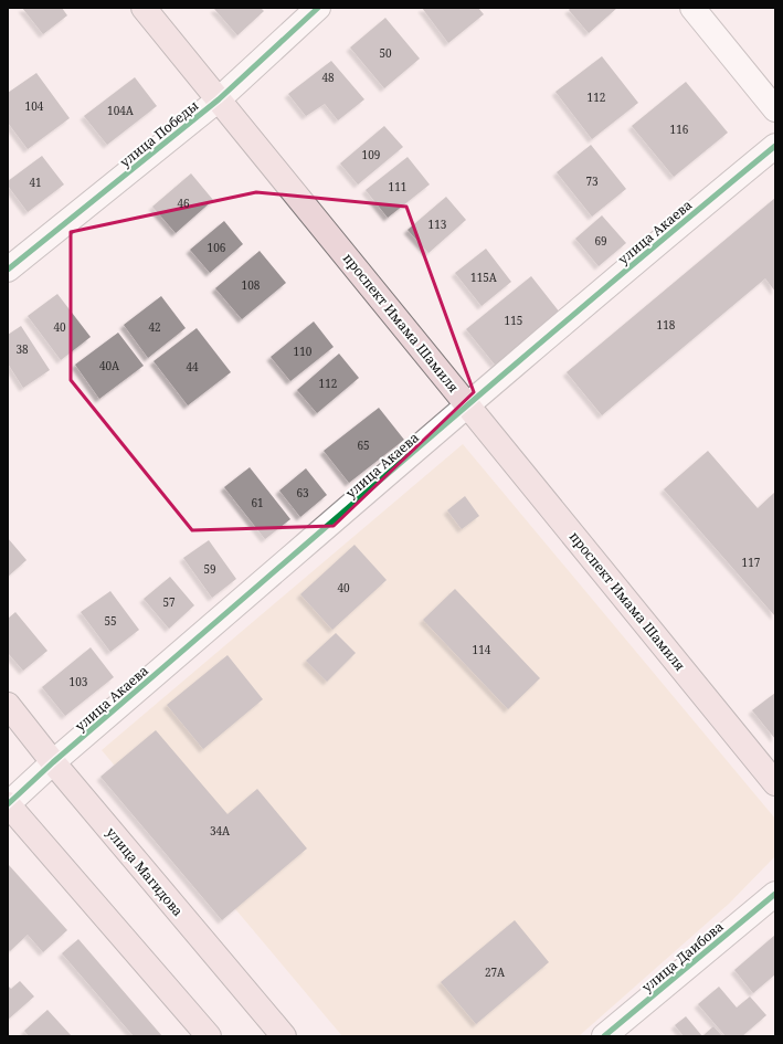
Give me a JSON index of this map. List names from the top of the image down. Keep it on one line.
{"streets":{"main road":["проспект Имама Шамиля","улица Магидова"],"street":["улица Победы","улица Акаева","улица Даибова"]},"crossings":[["улица Победы","проспект Имама Шамиля"],["улица Акаева","проспект Имама Шамиля"],["улица Акаева","улица Магидова"]],"house_numbers":["50","48","112","104","104А","116","109","73","41","111","46","113","69","106","115А","108","115","118","40","42","38","110","40А","44","112","65","63","61","117","59","40","57","55","114","103","34А","27А"]}
